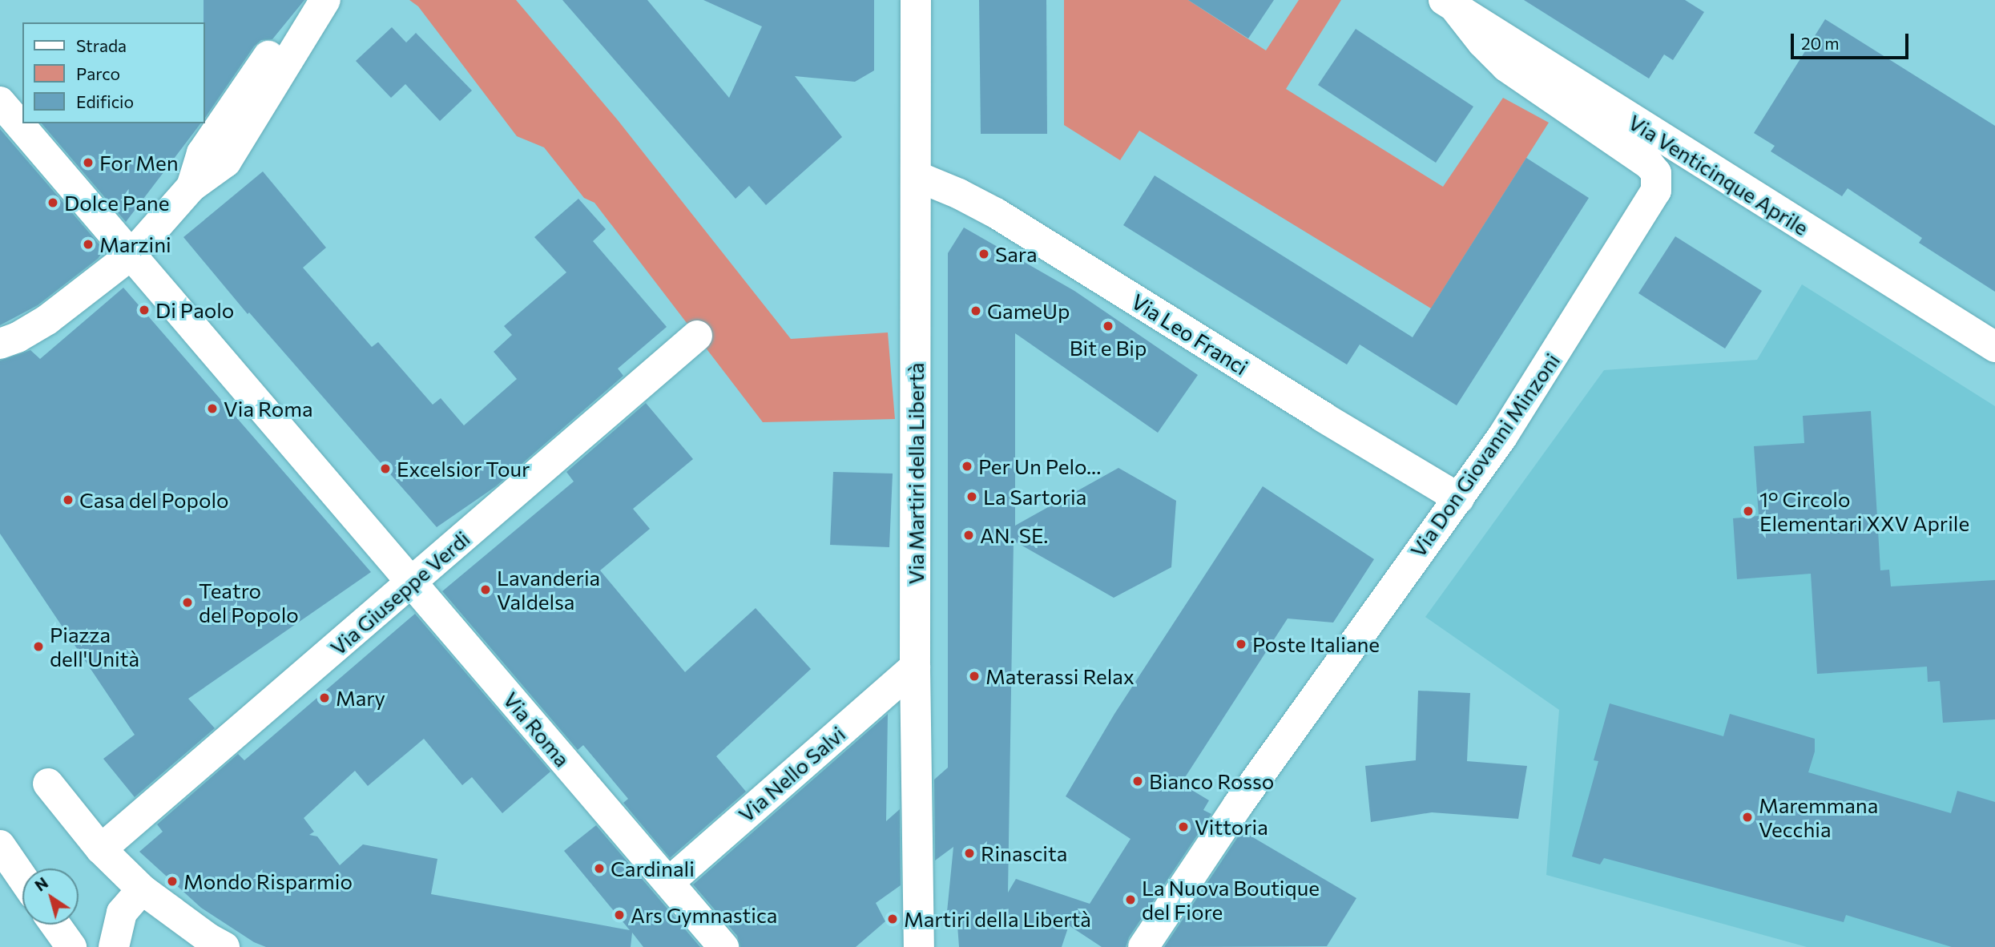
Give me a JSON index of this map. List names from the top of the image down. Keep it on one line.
{"streets":{"street":["Via Venticinque Aprile","Via Leo Franci","Via Don Giovanni Minzoni","Via Martiri della Libertà","Via Giuseppe Verdi","Via Roma","Via Nello Salvi"]},"crossings":[["Via Venticinque Aprile","Via Don Giovanni Minzoni"],["Via Leo Franci","Via Don Giovanni Minzoni"],["Via Leo Franci","Via Martiri della Libertà"],["Via Martiri della Libertà","Via Nello Salvi"],["Via Giuseppe Verdi","Via Roma"],["Via Roma","Via Nello Salvi"]],"places":["For Men","Dolce Pane","Marzini","Sara","Di Paolo","GameUp","Bit e Bip","Via Roma","Per Un Pelo...","Excelsior Tour","La Sartoria","Casa del Popolo","1° Circolo Elementari XXV Aprile","AN. SE.","Lavanderia Valdelsa","Teatro del Popolo","Poste Italiane","Piazza dell'Unità","Materassi Relax","Mary","Bianco Rosso","Maremmana Vecchia","Vittoria","Rinascita","Cardinali","Mondo Risparmio","La Nuova Boutique del Fiore","Ars Gymnastica","Martiri della Libertà"],"legend":["Strada","Parco","Edificio"],"scale_bar":"20 m","north":"top left"}
